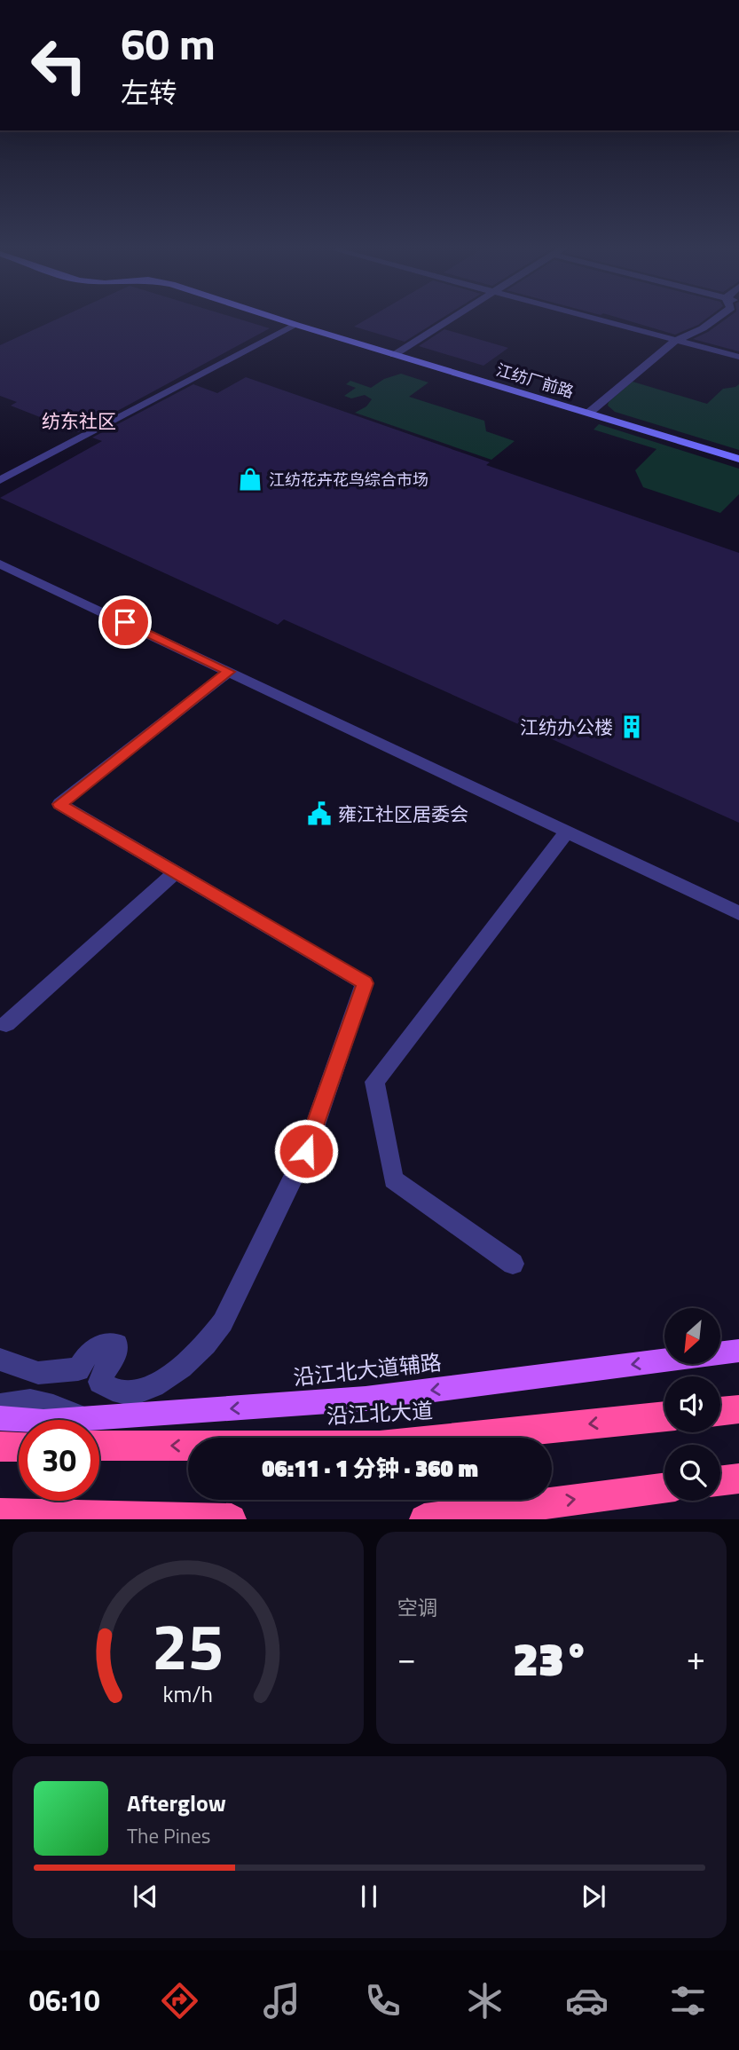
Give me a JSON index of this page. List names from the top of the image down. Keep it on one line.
{"streets":{"highway":["沿江北大道"],"main road":["江纺厂前路","沿江北大道辅路"]},"one_way":["沿江北大道辅路"],"districts":["纺东社区"],"places":{"shop":["江纺花卉花鸟综合市场"],"building":["江纺办公楼"],"public building":["雍江社区居委会"]},"north":"bottom left","page":{"turn":["60 m","左转"],"limit":"30","trip":"06:11 · 1 分钟 · 360 m","tile":"空调","heat":["−","23°","+"],"song":["Afterglow","The Pines"],"tabs":"06:10","gauge":["25","km/h"]}}
